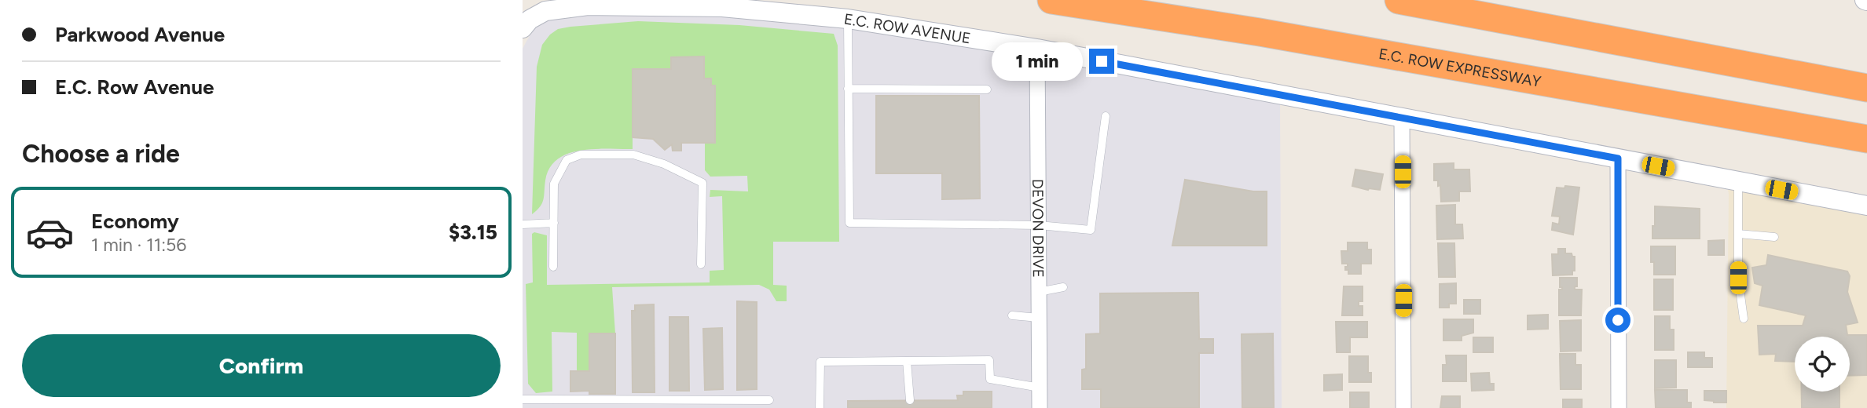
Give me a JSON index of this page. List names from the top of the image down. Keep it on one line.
{"streets":{"highway":["E.C. ROW EXPRESSWAY"],"street":["E.C. ROW AVENUE","DEVON DRIVE"]},"crossings":[["E.C. ROW AVENUE","DEVON DRIVE"]],"page":{"banner":["Parkwood Avenue","E.C. Row Avenue"],"bubble":"1 min","heading":"Choose a ride","list":[{"name":"Economy","note":"1 min · 11:56","value":"$3.15"}],"buttons":"Confirm"}}
